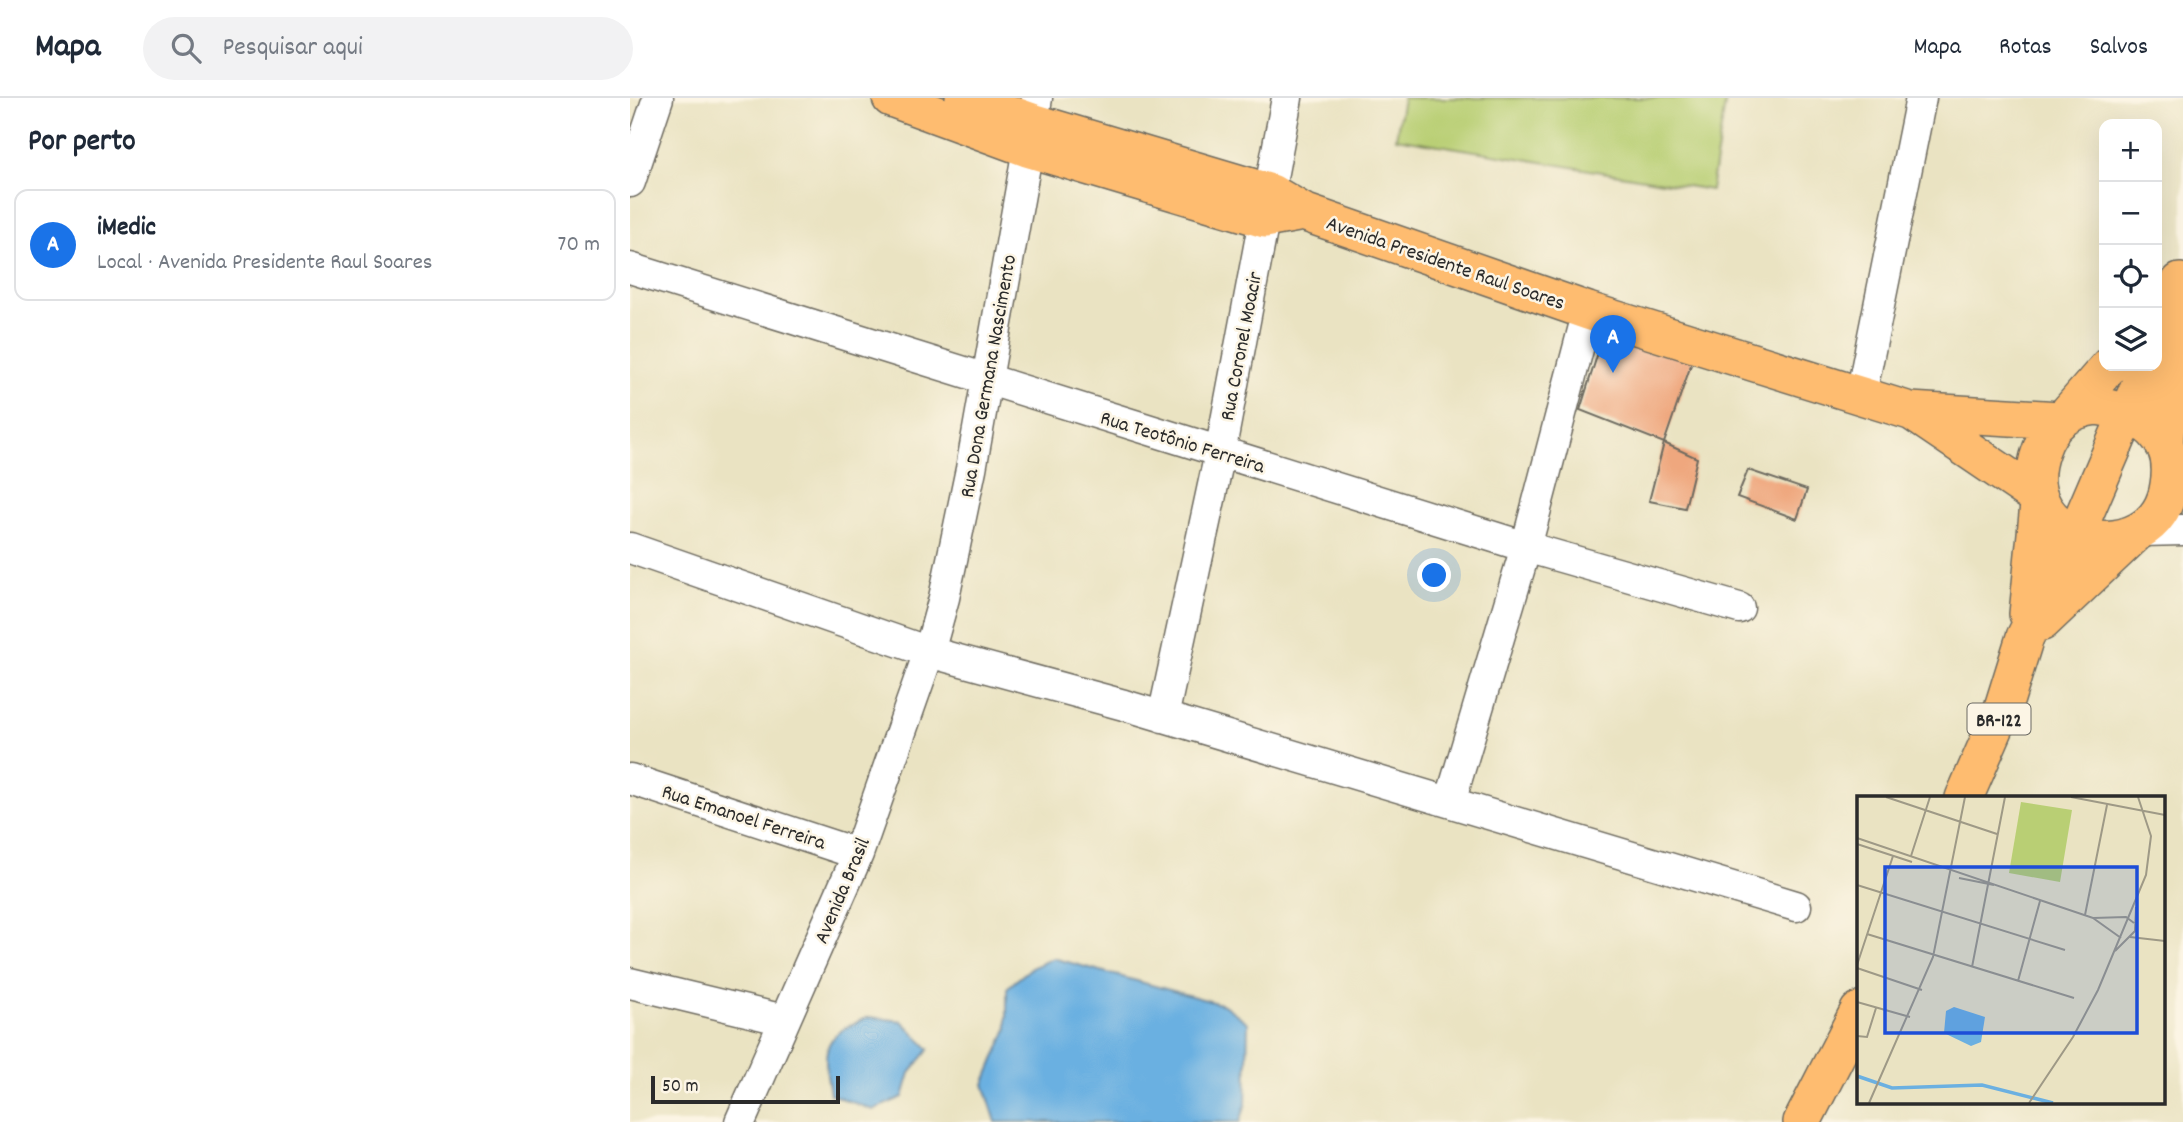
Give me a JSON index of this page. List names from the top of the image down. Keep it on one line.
{"streets":{"main road":["Avenida Presidente Raul Soares","BR-122"],"street":["Rua Coronel Moacir","Rua Dona Germana Nascimento","Rua Teotônio Ferreira","Rua Emanoel Ferreira","Avenida Brasil"]},"crossings":[["Avenida Presidente Raul Soares","Rua Coronel Moacir"],["Avenida Presidente Raul Soares","Rua Dona Germana Nascimento"],["Avenida Presidente Raul Soares","BR-122"],["Rua Coronel Moacir","Rua Teotônio Ferreira"],["Rua Dona Germana Nascimento","Rua Teotônio Ferreira"],["Rua Dona Germana Nascimento","Avenida Brasil"],["Rua Emanoel Ferreira","Avenida Brasil"]],"scale_bar":"50 m","page":{"header":"Mapa","search":"Pesquisar aqui","nav":["Mapa","Rotas","Salvos"],"heading":"Por perto","map_buttons":["+","−"],"list":[{"mark":"A","name":"iMedic","note":"Local · Avenida Presidente Raul Soares","value":"70 m"}],"pins":"A","scale":"50 m"}}
